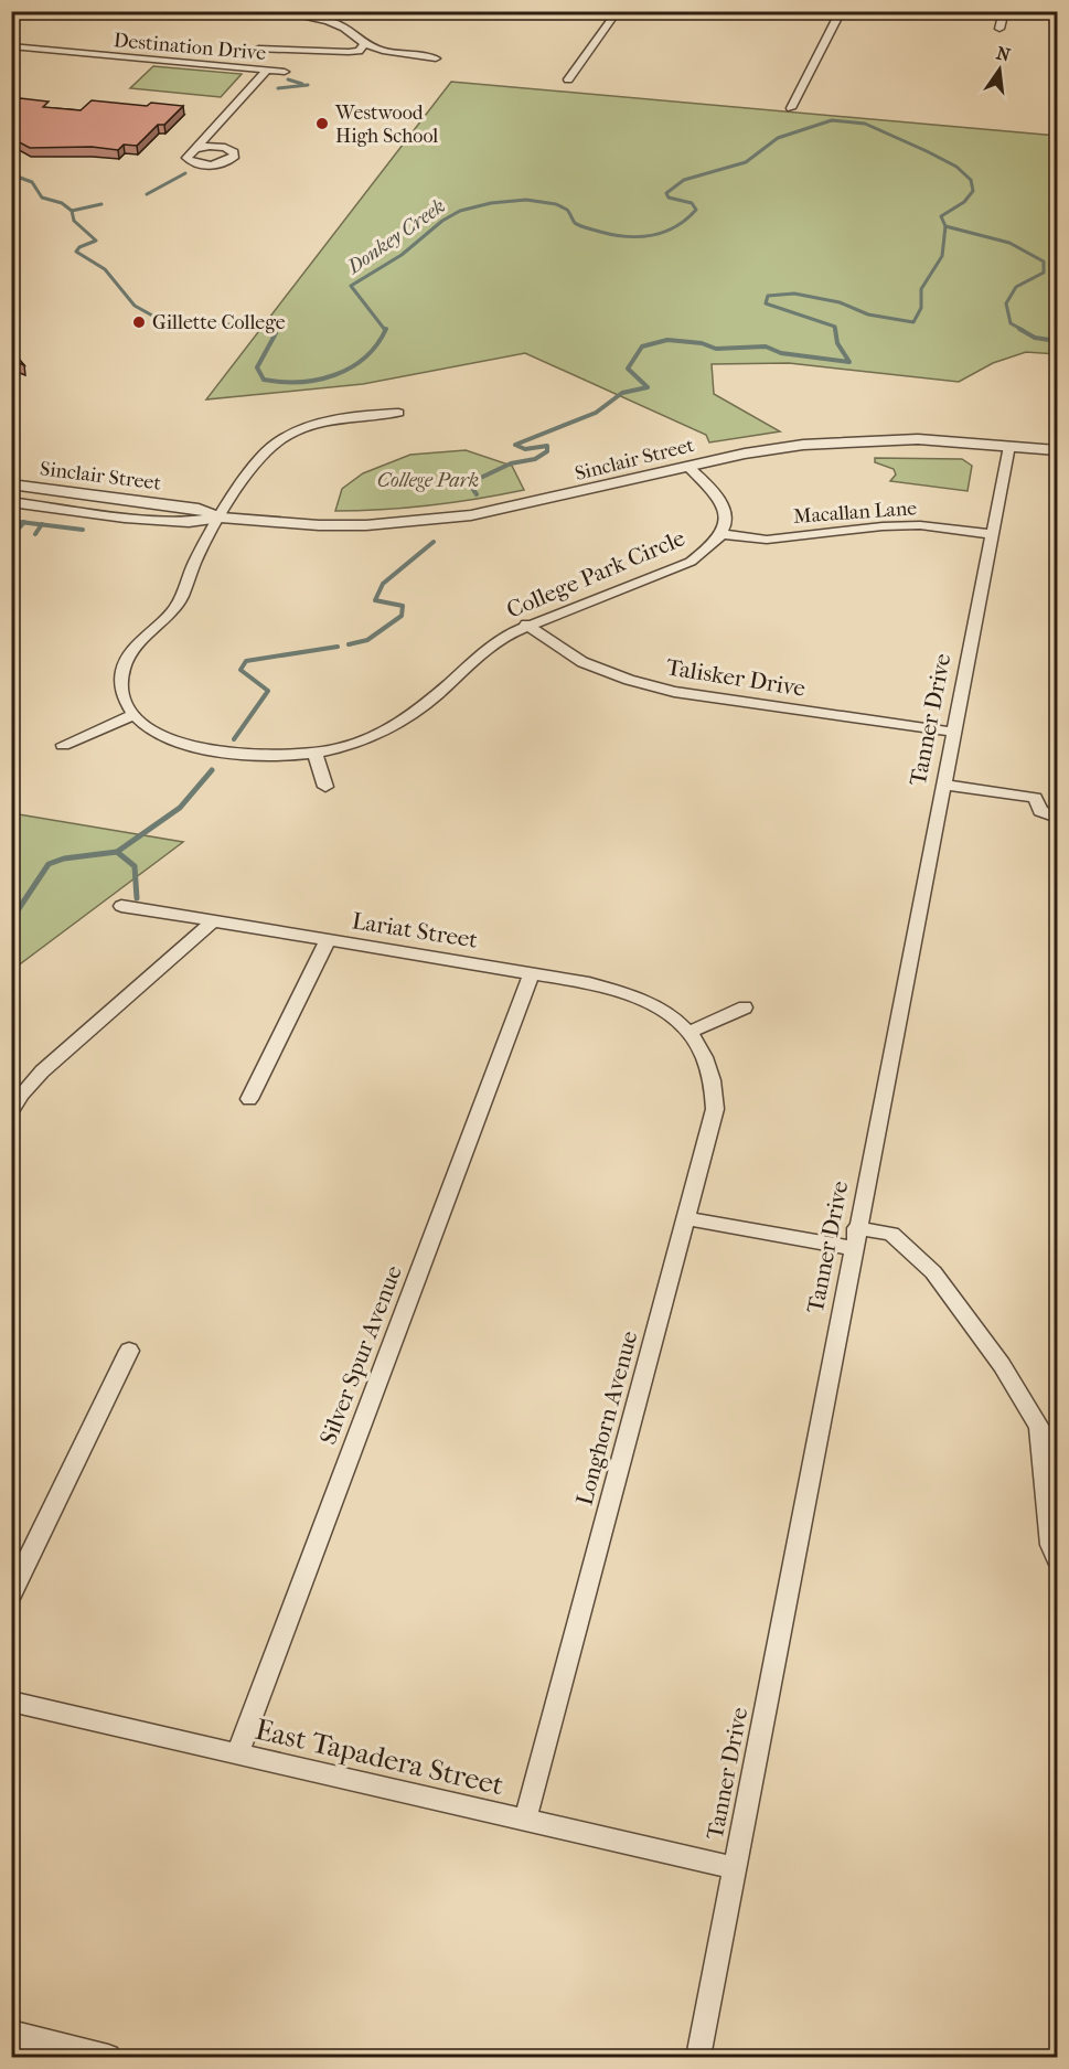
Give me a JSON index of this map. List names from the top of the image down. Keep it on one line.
{"streets":{"street":["Destination Drive","Sinclair Street","Macallan Lane","College Park Circle","Talisker Drive","Tanner Drive","Lariat Street","Silver Spur Avenue","Longhorn Avenue","East Tapadera Street"]},"crossings":[["Sinclair Street","Tanner Drive"],["Macallan Lane","College Park Circle"],["Macallan Lane","Tanner Drive"],["College Park Circle","Talisker Drive"],["Talisker Drive","Tanner Drive"],["Tanner Drive","East Tapadera Street"],["Lariat Street","Silver Spur Avenue"],["Lariat Street","Longhorn Avenue"],["Silver Spur Avenue","East Tapadera Street"],["Longhorn Avenue","East Tapadera Street"]],"water":["Donkey Creek"],"parks":["College Park"],"places":["Westwood High School","Gillette College"],"north":"top"}
